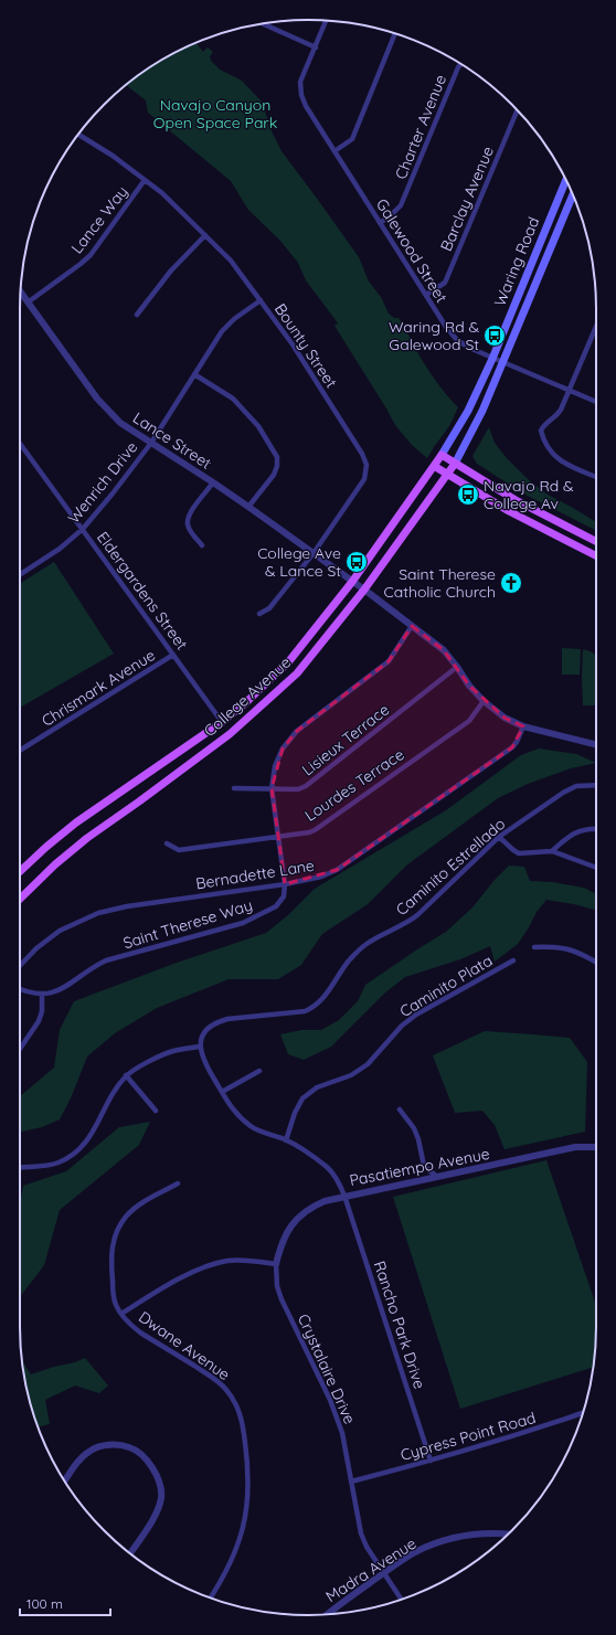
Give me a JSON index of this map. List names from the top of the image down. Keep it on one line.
{"streets":{"main road":["Waring Road","College Avenue"],"street":["Charter Avenue","Barclay Avenue","Lance Way","Galewood Street","Bounty Street","Lance Street","Wenrich Drive","Eldergardens Street","Chrismark Avenue","Lisieux Terrace","Lourdes Terrace","Caminito Estrellado","Bernadette Lane","Saint Therese Way","Caminito Plata","Pasatiempo Avenue","Rancho Park Drive","Dwane Avenue","Crystalaire Drive","Cypress Point Road","Madra Avenue"]},"crossings":[["Charter Avenue","Galewood Street"],["Barclay Avenue","Galewood Street"],["Lance Way","Bounty Street"],["Lance Way","Lance Street"],["Galewood Street","Waring Road"],["Waring Road","College Avenue"],["Bounty Street","Lance Street"],["Bounty Street","Wenrich Drive"],["Lance Street","Wenrich Drive"],["Lance Street","College Avenue"],["Lance Street","Lisieux Terrace"],["Lance Street","Lourdes Terrace"],["Lance Street","Bernadette Lane"],["Lance Street","Saint Therese Way"],["Wenrich Drive","Eldergardens Street"],["Eldergardens Street","Chrismark Avenue"],["Eldergardens Street","College Avenue"],["Lisieux Terrace","Saint Therese Way"],["Lourdes Terrace","Saint Therese Way"],["Bernadette Lane","Saint Therese Way"],["Pasatiempo Avenue","Rancho Park Drive"],["Pasatiempo Avenue","Crystalaire Drive"],["Rancho Park Drive","Cypress Point Road"],["Crystalaire Drive","Cypress Point Road"],["Crystalaire Drive","Madra Avenue"]],"parks":["Navajo Canyon Open Space Park"],"places":{"bus stop":["Waring Rd & Galewood St","Navajo Rd & College Av","College Ave & Lance St"],"church":["Saint Therese Catholic Church"]},"scale_bar":"100 m"}
